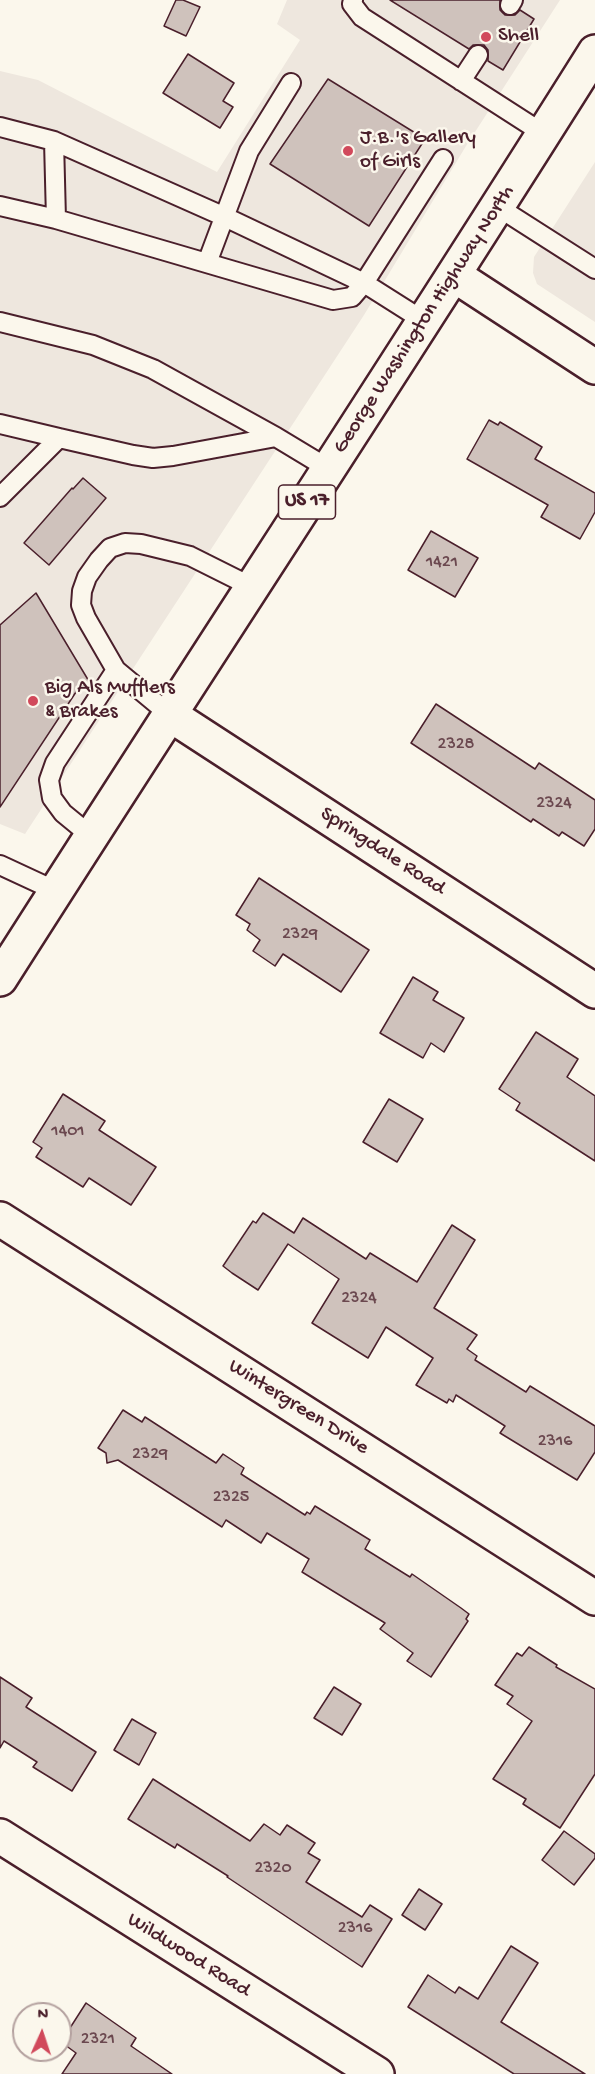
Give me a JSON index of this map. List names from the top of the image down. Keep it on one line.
{"streets":{"street":["George Washington Highway North","US 17","Springdale Road","Wintergreen Drive","Wildwood Road"]},"crossings":[["George Washington Highway North","Springdale Road"]],"places":["Shell","J.B.'s Gallery of Girls","Big Als Mufflers & Brakes"],"house_numbers":["1421","2328","2324","2329","1401","2324","2316","2329","2325","2320","2316","2321"],"north":"top"}
